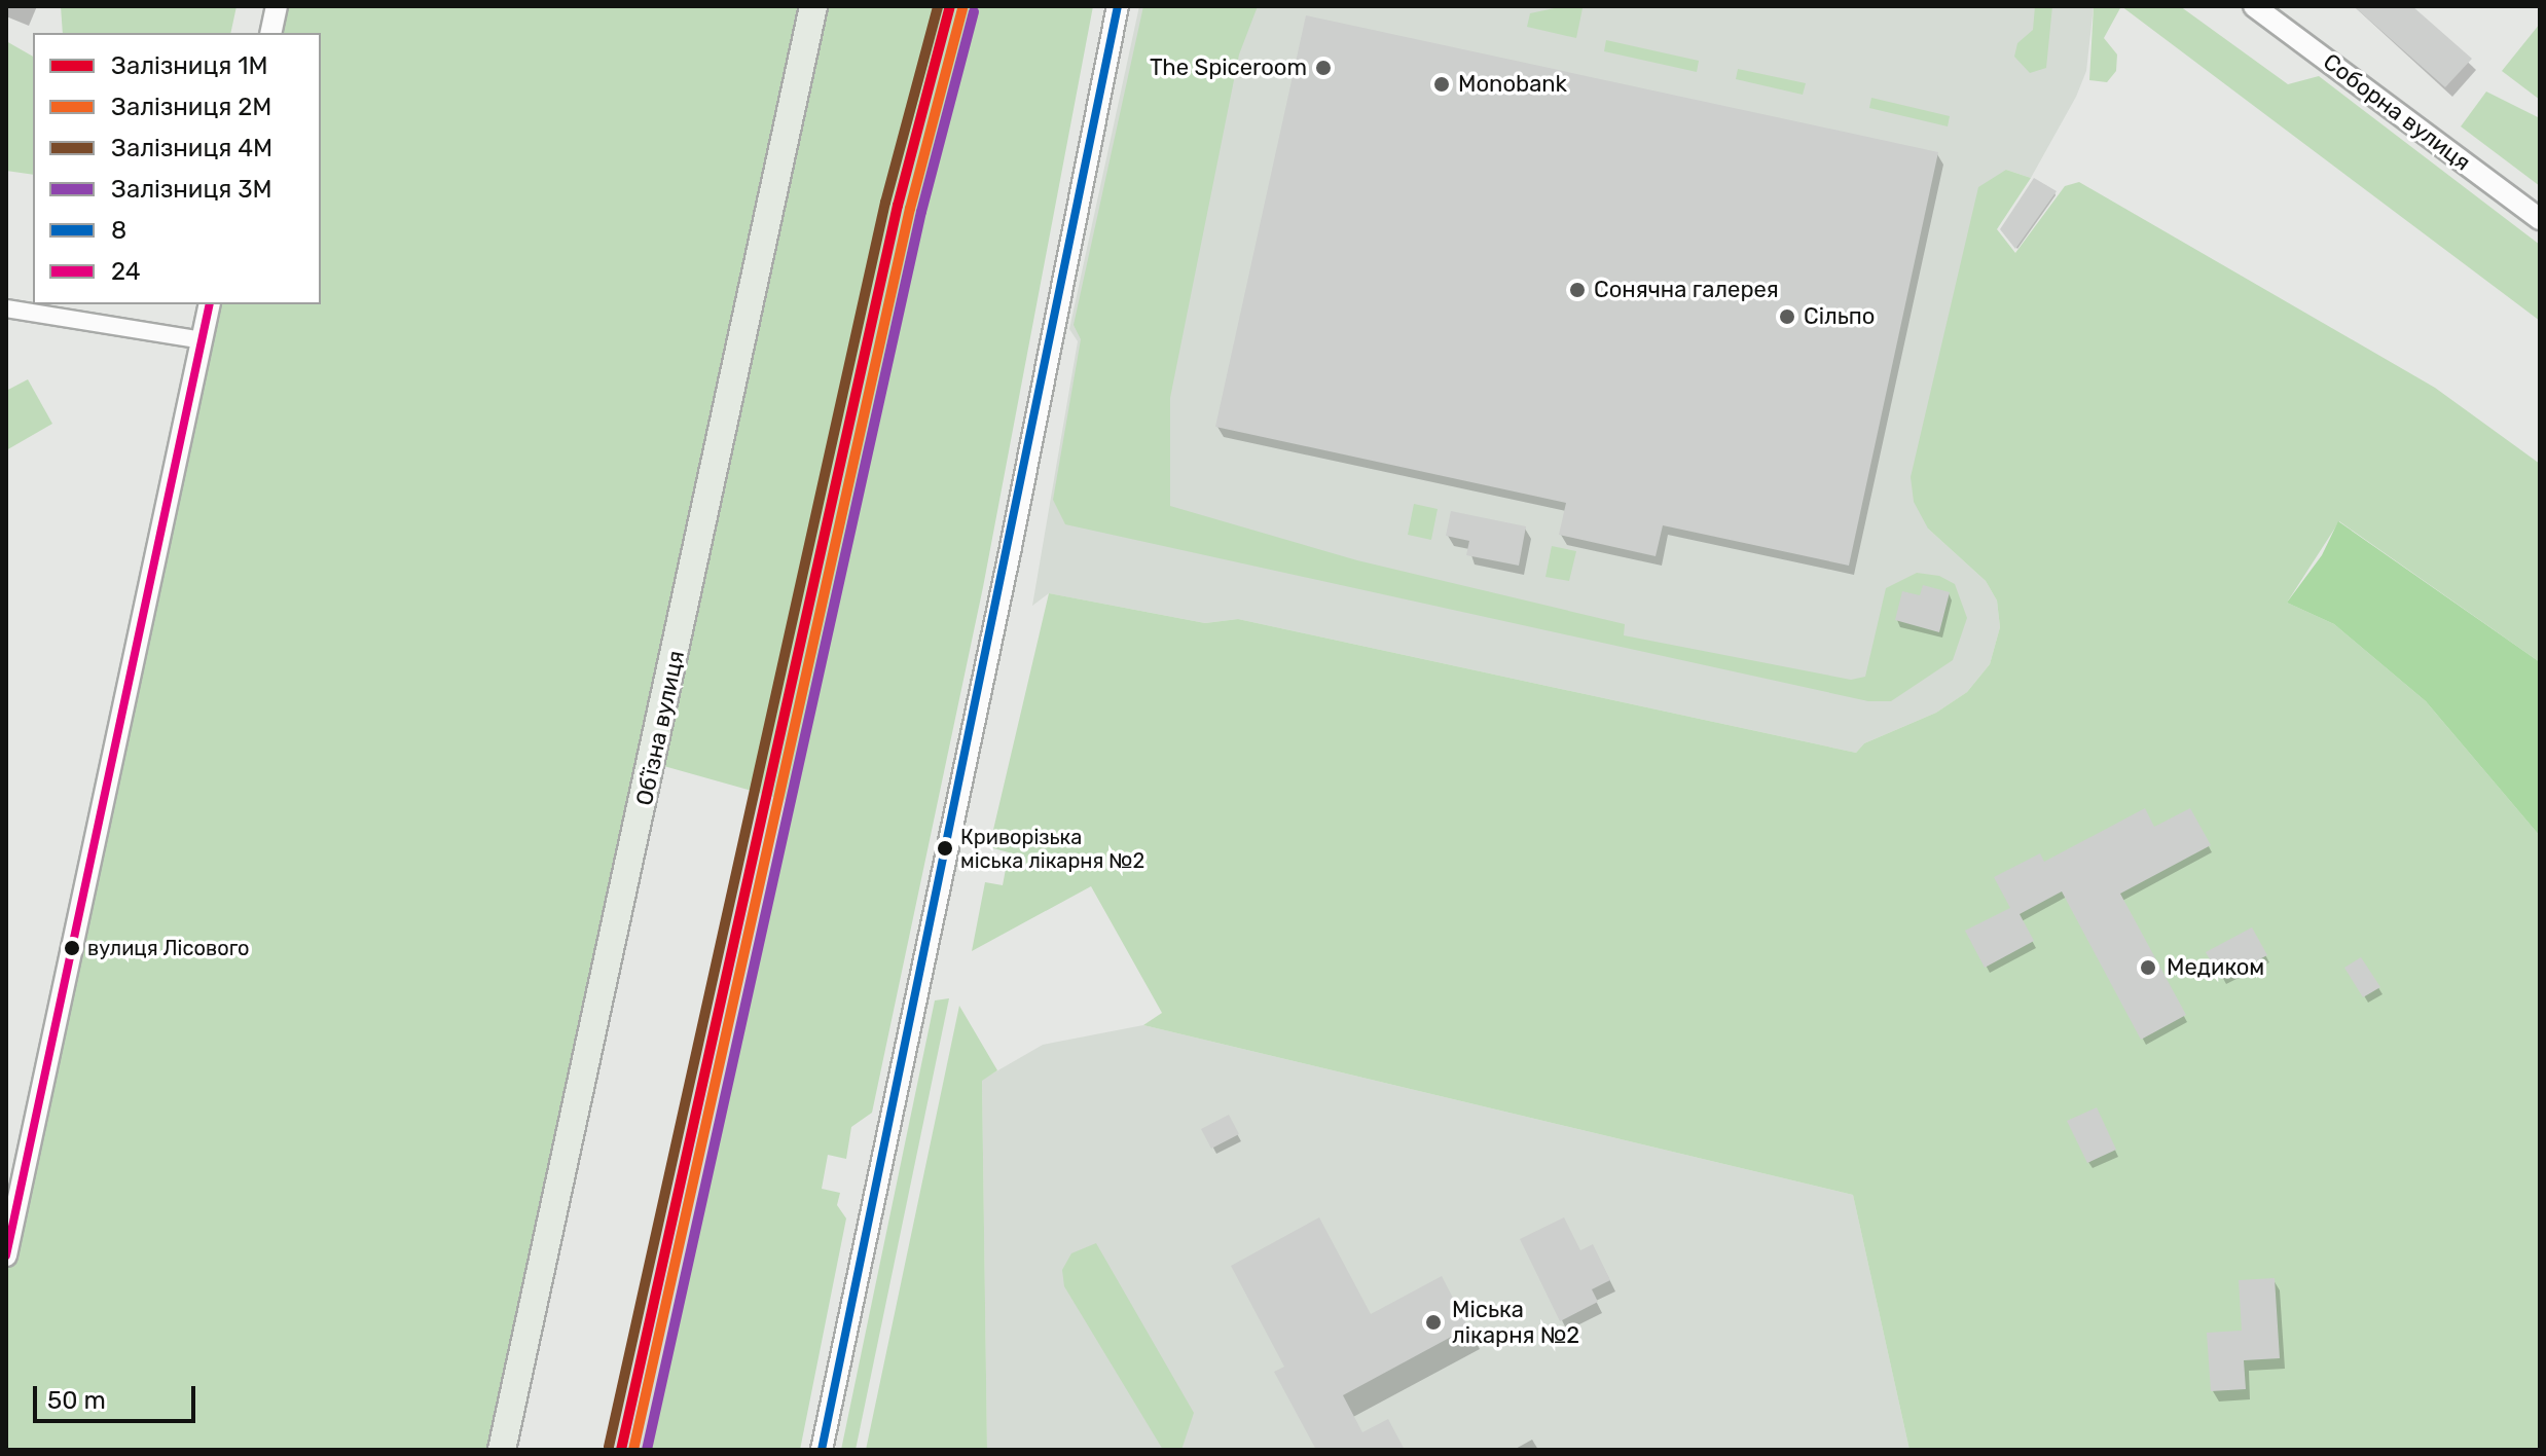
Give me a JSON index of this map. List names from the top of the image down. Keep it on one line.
{"streets":{"main road":["Обʼїзна вулиця"],"street":["Соборна вулиця"]},"places":["The Spiceroom","Monobank","Сонячна галерея","Сільпо","Криворізька міська лікарня №2","вулиця Лісового","Медиком","Міська лікарня №2"],"lines":["rail line 1М","rail line 4М","transit line 8","rail line 2М","rail line 3М","transit line 24"],"legend":["Залізниця 1М","Залізниця 2М","Залізниця 4М","Залізниця 3М","8","24"],"scale_bar":"50 m"}
